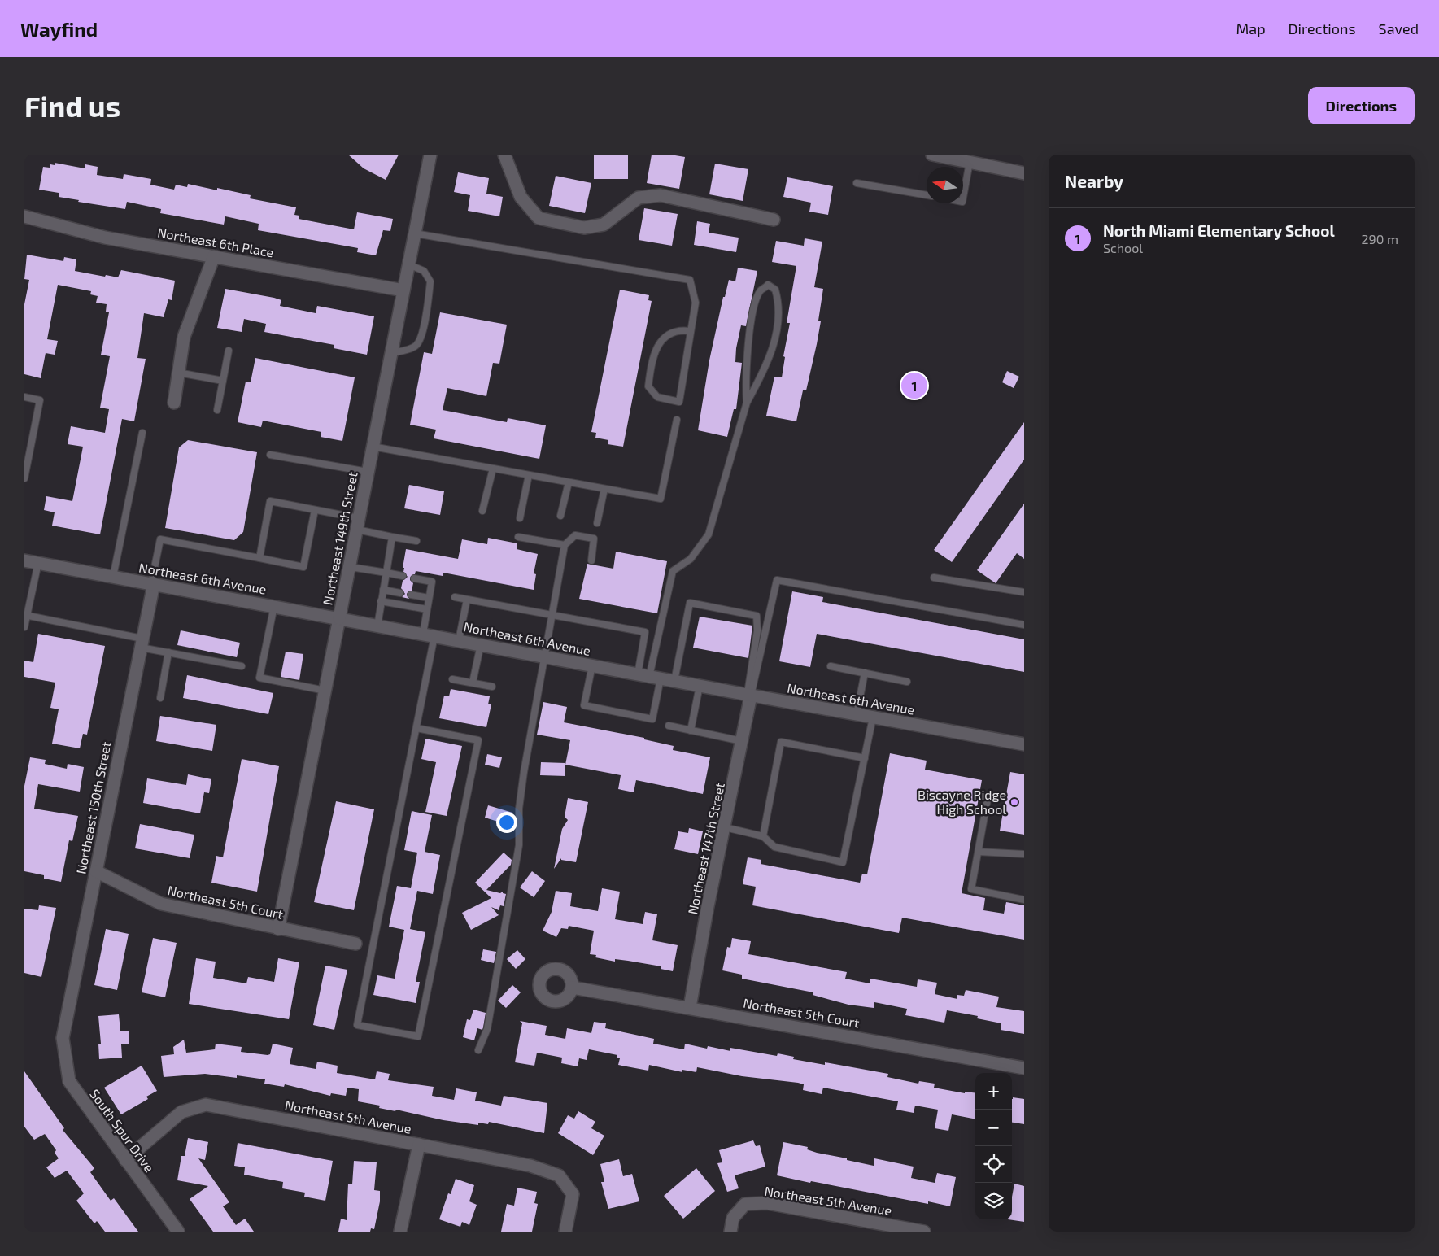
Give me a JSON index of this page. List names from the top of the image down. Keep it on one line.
{"streets":{"street":["Northeast 6th Place","Northeast 149th Street","Northeast 6th Avenue","Northeast 150th Street","Northeast 147th Street","Northeast 5th Court","Northeast 5th Avenue","South Spur Drive"]},"crossings":[["Northeast 6th Place","Northeast 149th Street"],["Northeast 149th Street","Northeast 6th Avenue"],["Northeast 149th Street","Northeast 5th Court"],["Northeast 6th Avenue","Northeast 150th Street"],["Northeast 6th Avenue","Northeast 147th Street"],["Northeast 150th Street","Northeast 5th Court"],["Northeast 150th Street","South Spur Drive"],["Northeast 147th Street","Northeast 5th Court"],["Northeast 5th Avenue","South Spur Drive"]],"places":["Biscayne Ridge High School"],"north":"left","page":{"header":"Wayfind","nav":["Map","Directions","Saved"],"buttons":"Directions","title":"Find us","heading":"Nearby","list":[{"mark":"1","name":"North Miami Elementary School","note":"School","value":"290 m"}],"pins":"1","map_buttons":["+","−"]}}
